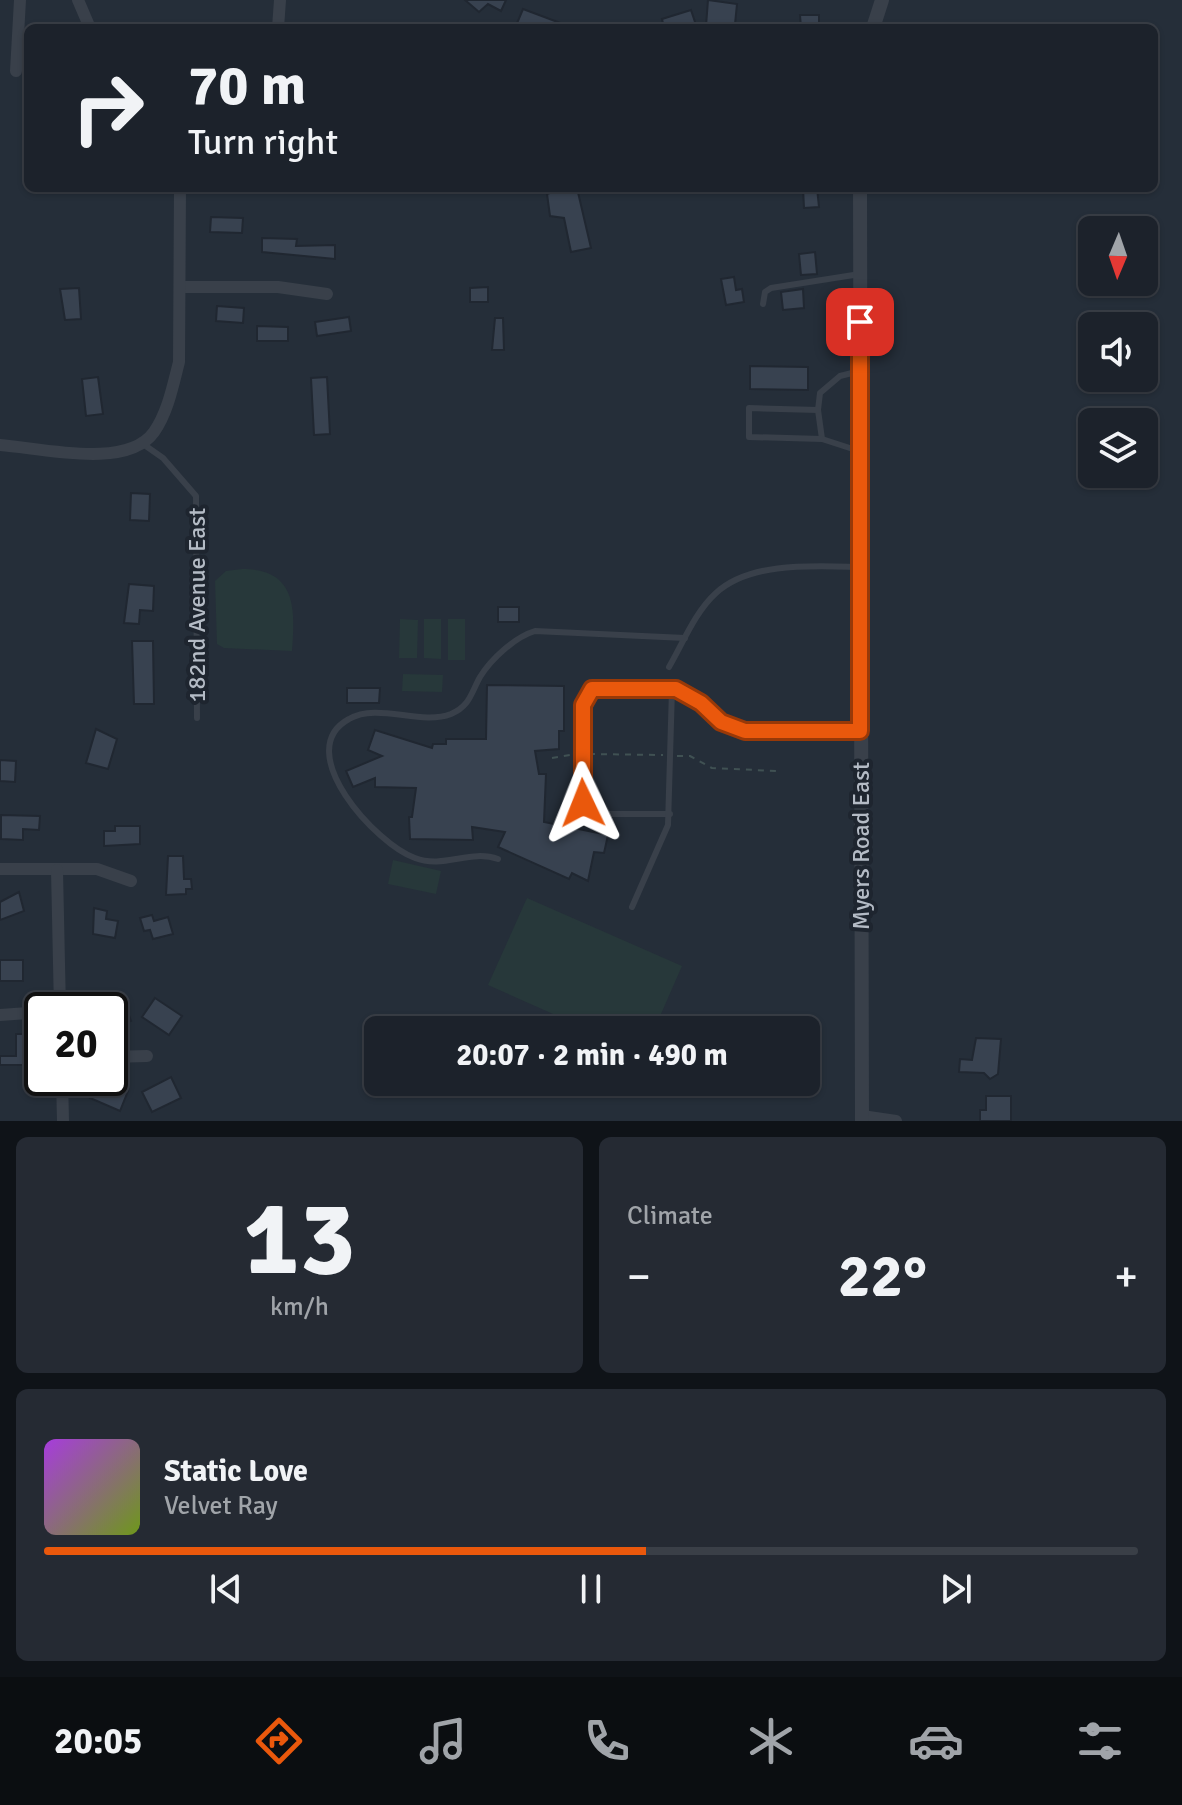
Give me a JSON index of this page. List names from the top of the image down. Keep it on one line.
{"streets":{"street":["Myers Road East"],"lane":["182nd Avenue East"]},"north":"bottom","page":{"turn":["70 m","Turn right"],"limit":"20","trip":"20:07 · 2 min · 490 m","tile":[["13","km/h"],"Climate"],"heat":["−","22°","+"],"song":["Static Love","Velvet Ray"],"tabs":"20:05"}}
